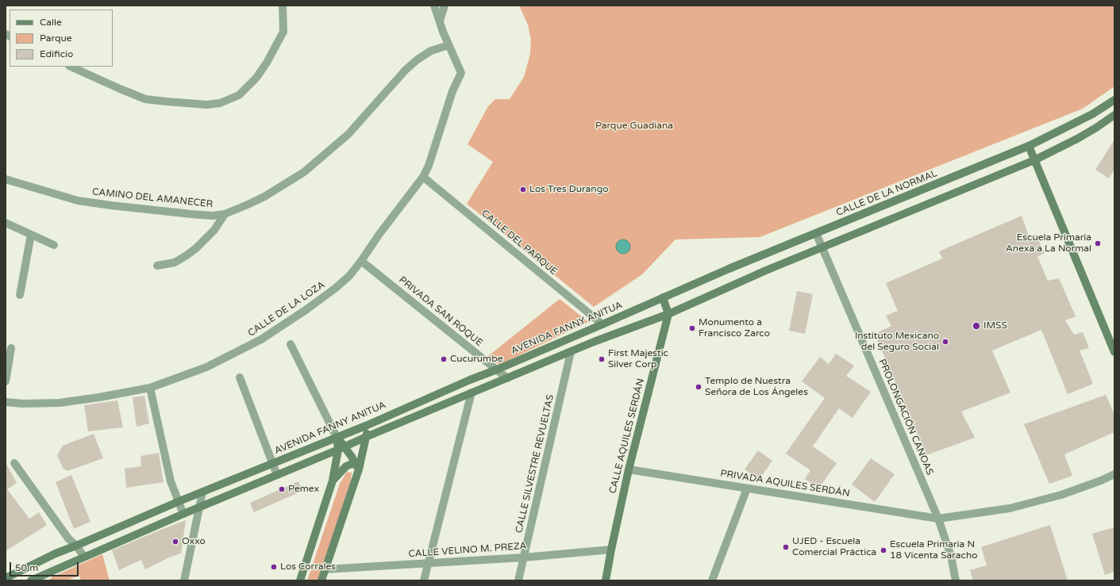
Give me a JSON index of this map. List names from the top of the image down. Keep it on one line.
{"streets":{"main road":["CALLE DE LA NORMAL","AVENIDA FANNY ANITUA","CALLE AQUILES SERDÁN"],"street":["CAMINO DEL AMANECER","CALLE DEL PARQUE","CALLE DE LA LOZA","PRIVADA SAN ROQUE","PROLONGACIÓN CANOAS","CALLE SILVESTRE REVUELTAS","PRIVADA AQUILES SERDÁN","CALLE VELINO M. PREZA"]},"crossings":[["CALLE DE LA NORMAL","AVENIDA FANNY ANITUA"],["CALLE DE LA NORMAL","PROLONGACIÓN CANOAS"],["CAMINO DEL AMANECER","CALLE DE LA LOZA"],["CALLE DEL PARQUE","CALLE DE LA LOZA"],["CALLE DEL PARQUE","AVENIDA FANNY ANITUA"],["CALLE DE LA LOZA","PRIVADA SAN ROQUE"],["PRIVADA SAN ROQUE","AVENIDA FANNY ANITUA"],["PROLONGACIÓN CANOAS","PRIVADA AQUILES SERDÁN"],["CALLE AQUILES SERDÁN","PRIVADA AQUILES SERDÁN"],["CALLE AQUILES SERDÁN","CALLE VELINO M. PREZA"],["CALLE SILVESTRE REVUELTAS","CALLE VELINO M. PREZA"]],"parks":["Parque Guadiana"],"places":["Los Tres Durango","Escuela Primaria Anexa a La Normal","IMSS","Monumento a Francisco Zarco","Instituto Mexicano del Seguro Social","Cucurumbe","First Majestic Silver Corp","Templo de Nuestra Señora de Los Ángeles","Pemex","Oxxo","UJED - Escuela Comercial Práctica","Escuela Primaria N 18 Vicenta Saracho","Los Corrales"],"legend":["Calle","Parque","Edificio"],"scale_bar":"50 m"}
